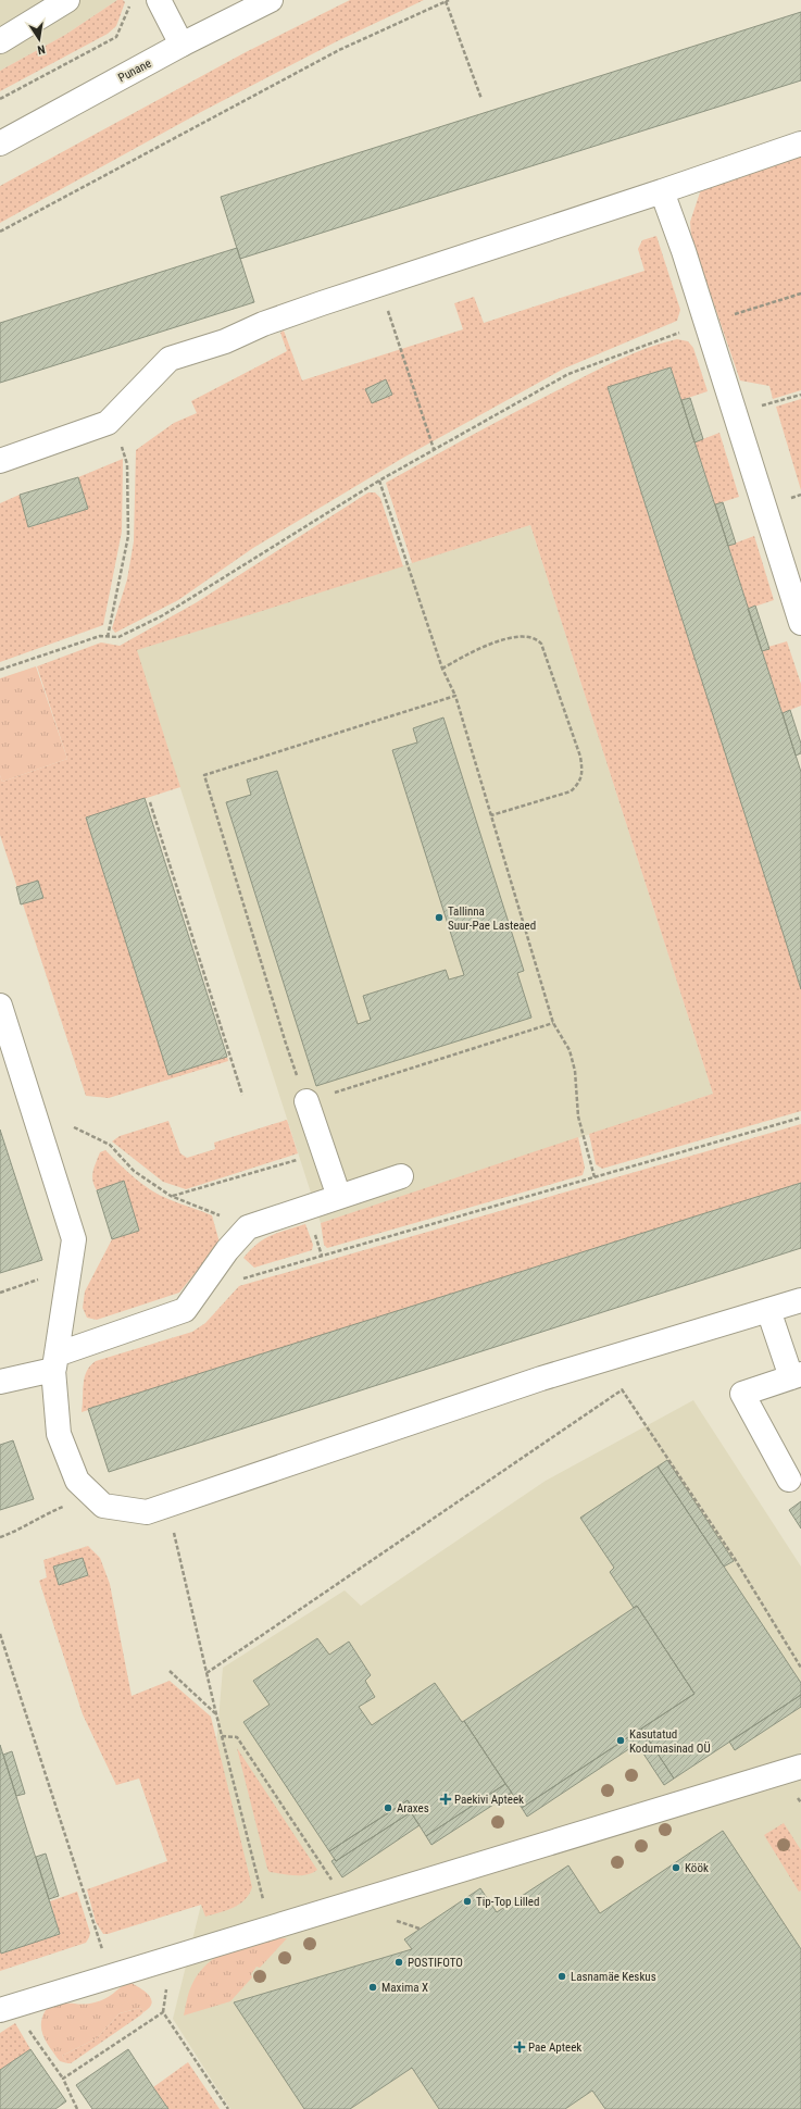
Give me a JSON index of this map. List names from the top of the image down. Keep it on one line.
{"streets":{"street":["Punane"]},"places":{"other":["Tallinna Suur-Pae Lasteaed","Kasutatud Kodumasinad OÜ","Araxes","Köök","Tip-Top Lilled","POSTIFOTO","Lasnamäe Keskus","Maxima X"],"health":["Paekivi Apteek","Pae Apteek"]},"north":"bottom"}
